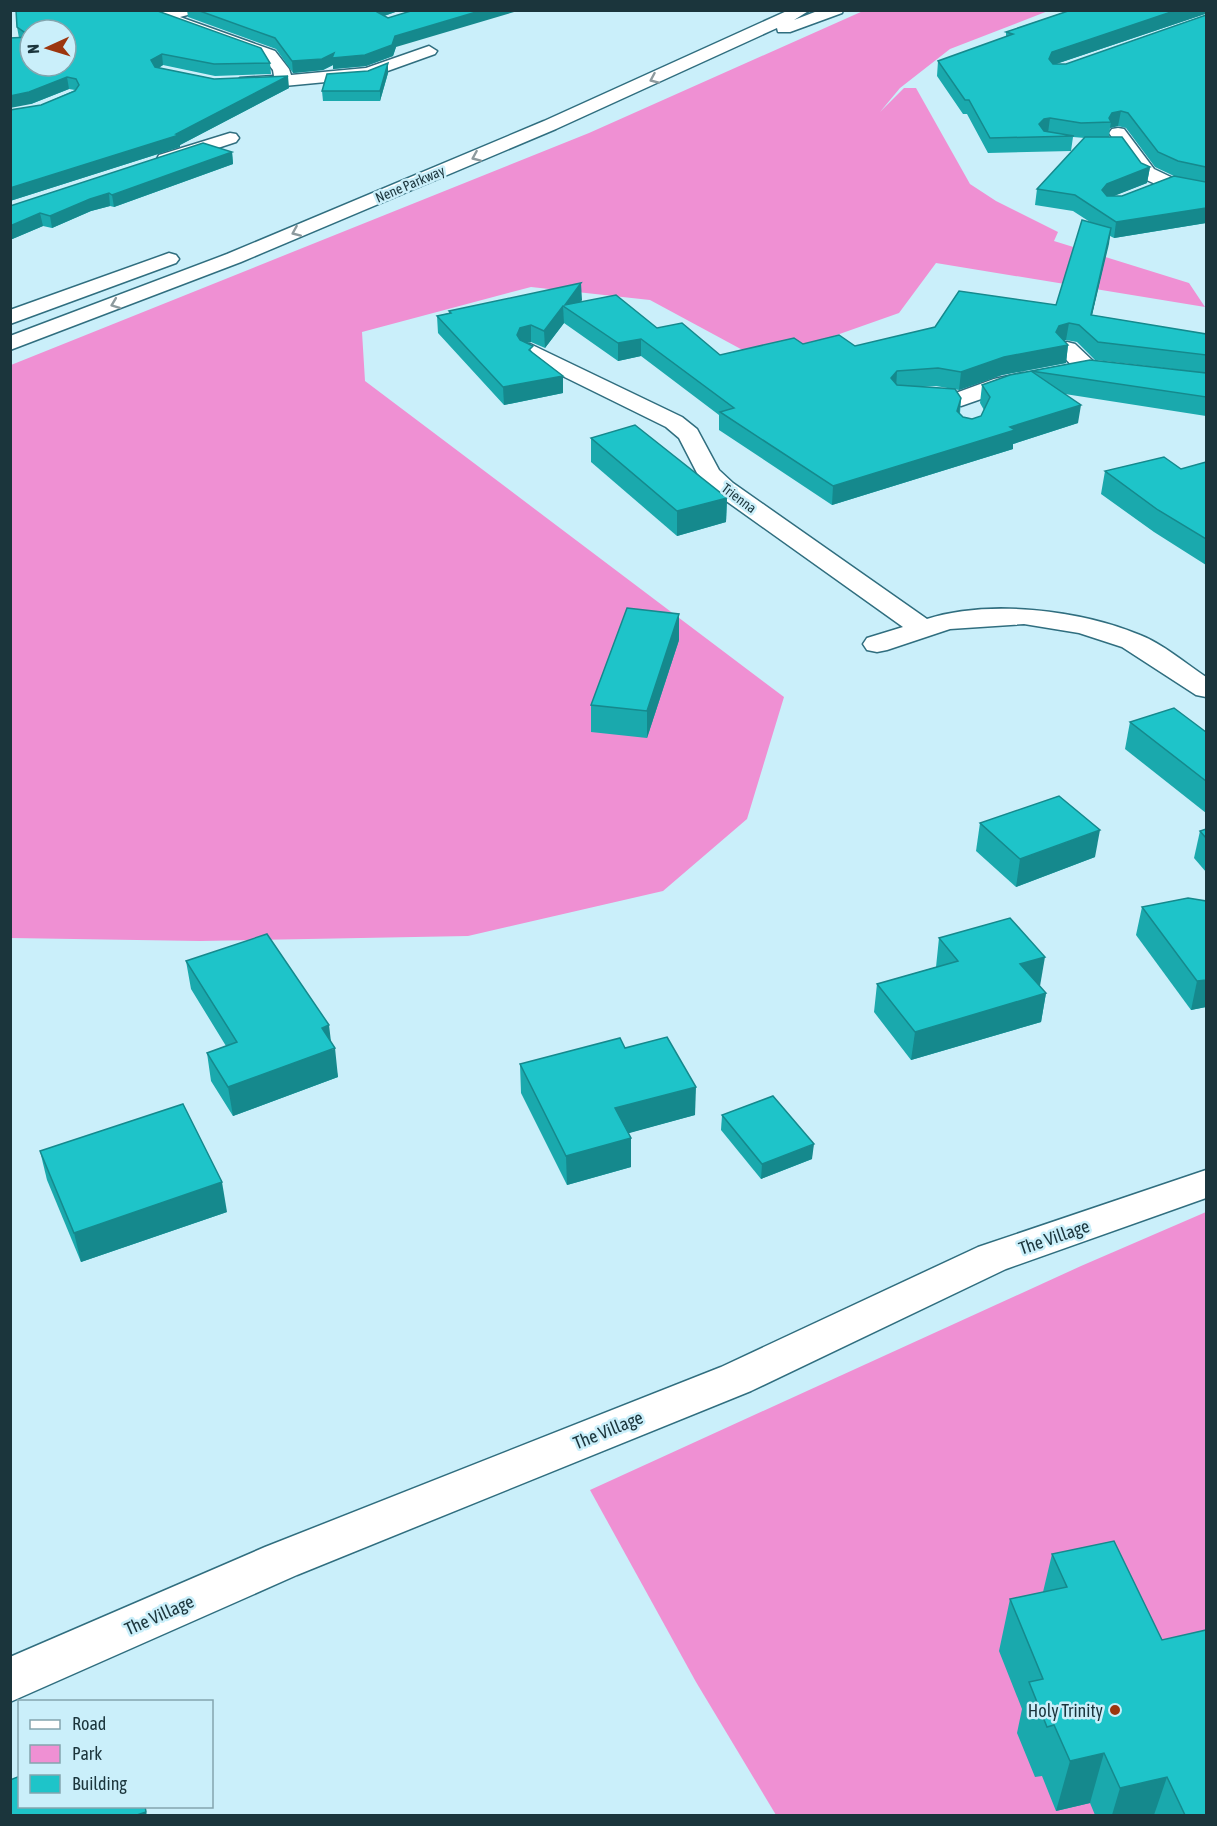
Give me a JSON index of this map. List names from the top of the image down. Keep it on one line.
{"streets":{"main road":["Nene Parkway","Trienna","The Village"]},"places":["Holy Trinity"],"legend":["Road","Park","Building"],"north":"left"}
